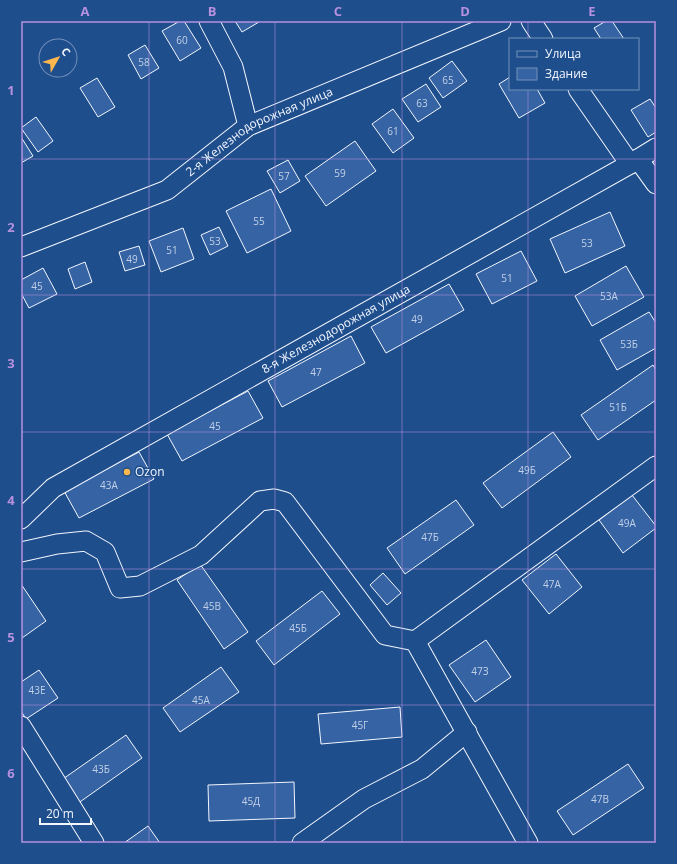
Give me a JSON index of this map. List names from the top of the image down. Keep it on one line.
{"streets":{"street":["2-я Железнодорожная улица","8-я Железнодорожная улица"]},"places":["Ozon"],"house_numbers":["60","58","65","63","61","59","57","55","53","53","51","49","51","45","53А","49","53Б","47","51Б","45","49Б","43А","49А","47Б","47А","45В","45Б","47З","43Е","45А","45Г","43Б","47В","45Д"],"legend":["Улица","Здание"],"scale_bar":"20 m","north":"top right","grid":{"columns":["A","B","C","D","E"],"rows":["1","2","3","4","5","6"]}}
